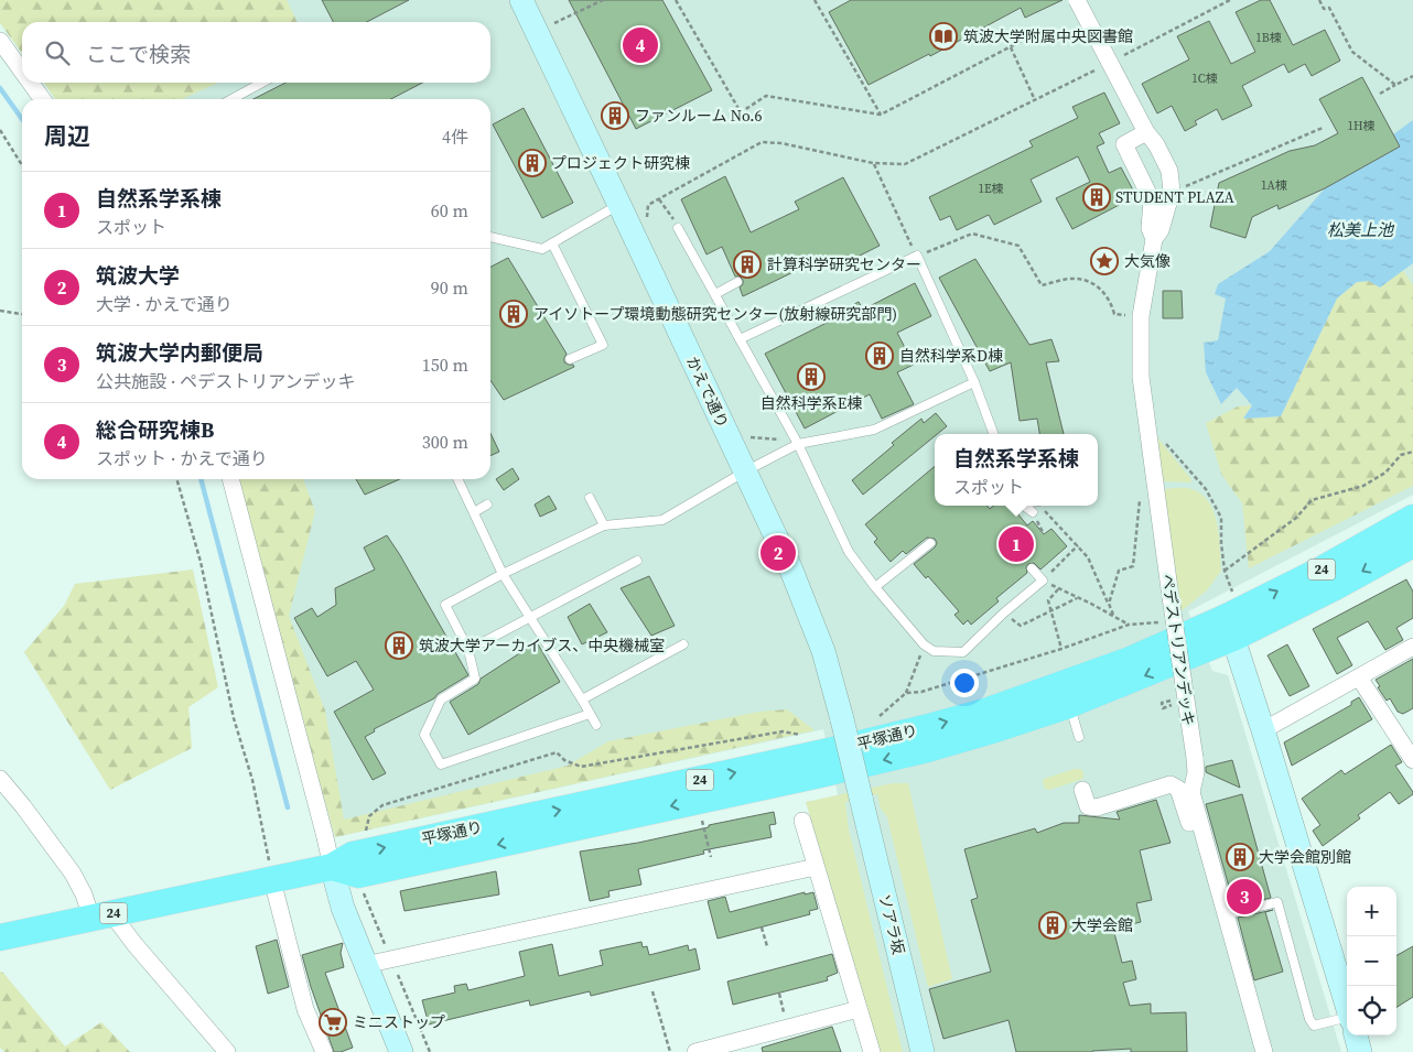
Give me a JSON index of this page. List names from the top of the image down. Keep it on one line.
{"streets":{"main road":["24","平塚通り"],"street":["かえで通り","ペデストリアンデッキ","ソアラ坂"]},"crossings":[["かえで通り","ソアラ坂"]],"water":["松美上池"],"places":{"library":["筑波大学附属中央図書館"],"building":["ファンルーム No.6","プロジェクト研究棟","STUDENT PLAZA","計算科学研究センター","アイソトープ環境動態研究センター(放射線研究部門)","自然科学系D棟","自然科学系E棟","筑波大学アーカイブス、中央機械室","大学会館別館","大学会館"],"place":["大気像"],"supermarket":["ミニストップ"]},"house_numbers":["1B棟","1C棟","1H棟","1A棟","1E棟"],"page":{"search":"ここで検索","pins":["4","1","2","3"],"heading":["周辺","4件"],"list":[{"mark":"1","name":"自然系学系棟","note":"スポット","value":"60 m"},{"mark":"2","name":"筑波大学","note":"大学 · かえで通り","value":"90 m"},{"mark":"3","name":"筑波大学内郵便局","note":"公共施設 · ペデストリアンデッキ","value":"150 m"},{"mark":"4","name":"総合研究棟B","note":"スポット · かえで通り","value":"300 m"}],"popup":["自然系学系棟","スポット"],"map_buttons":["+","−"]}}
